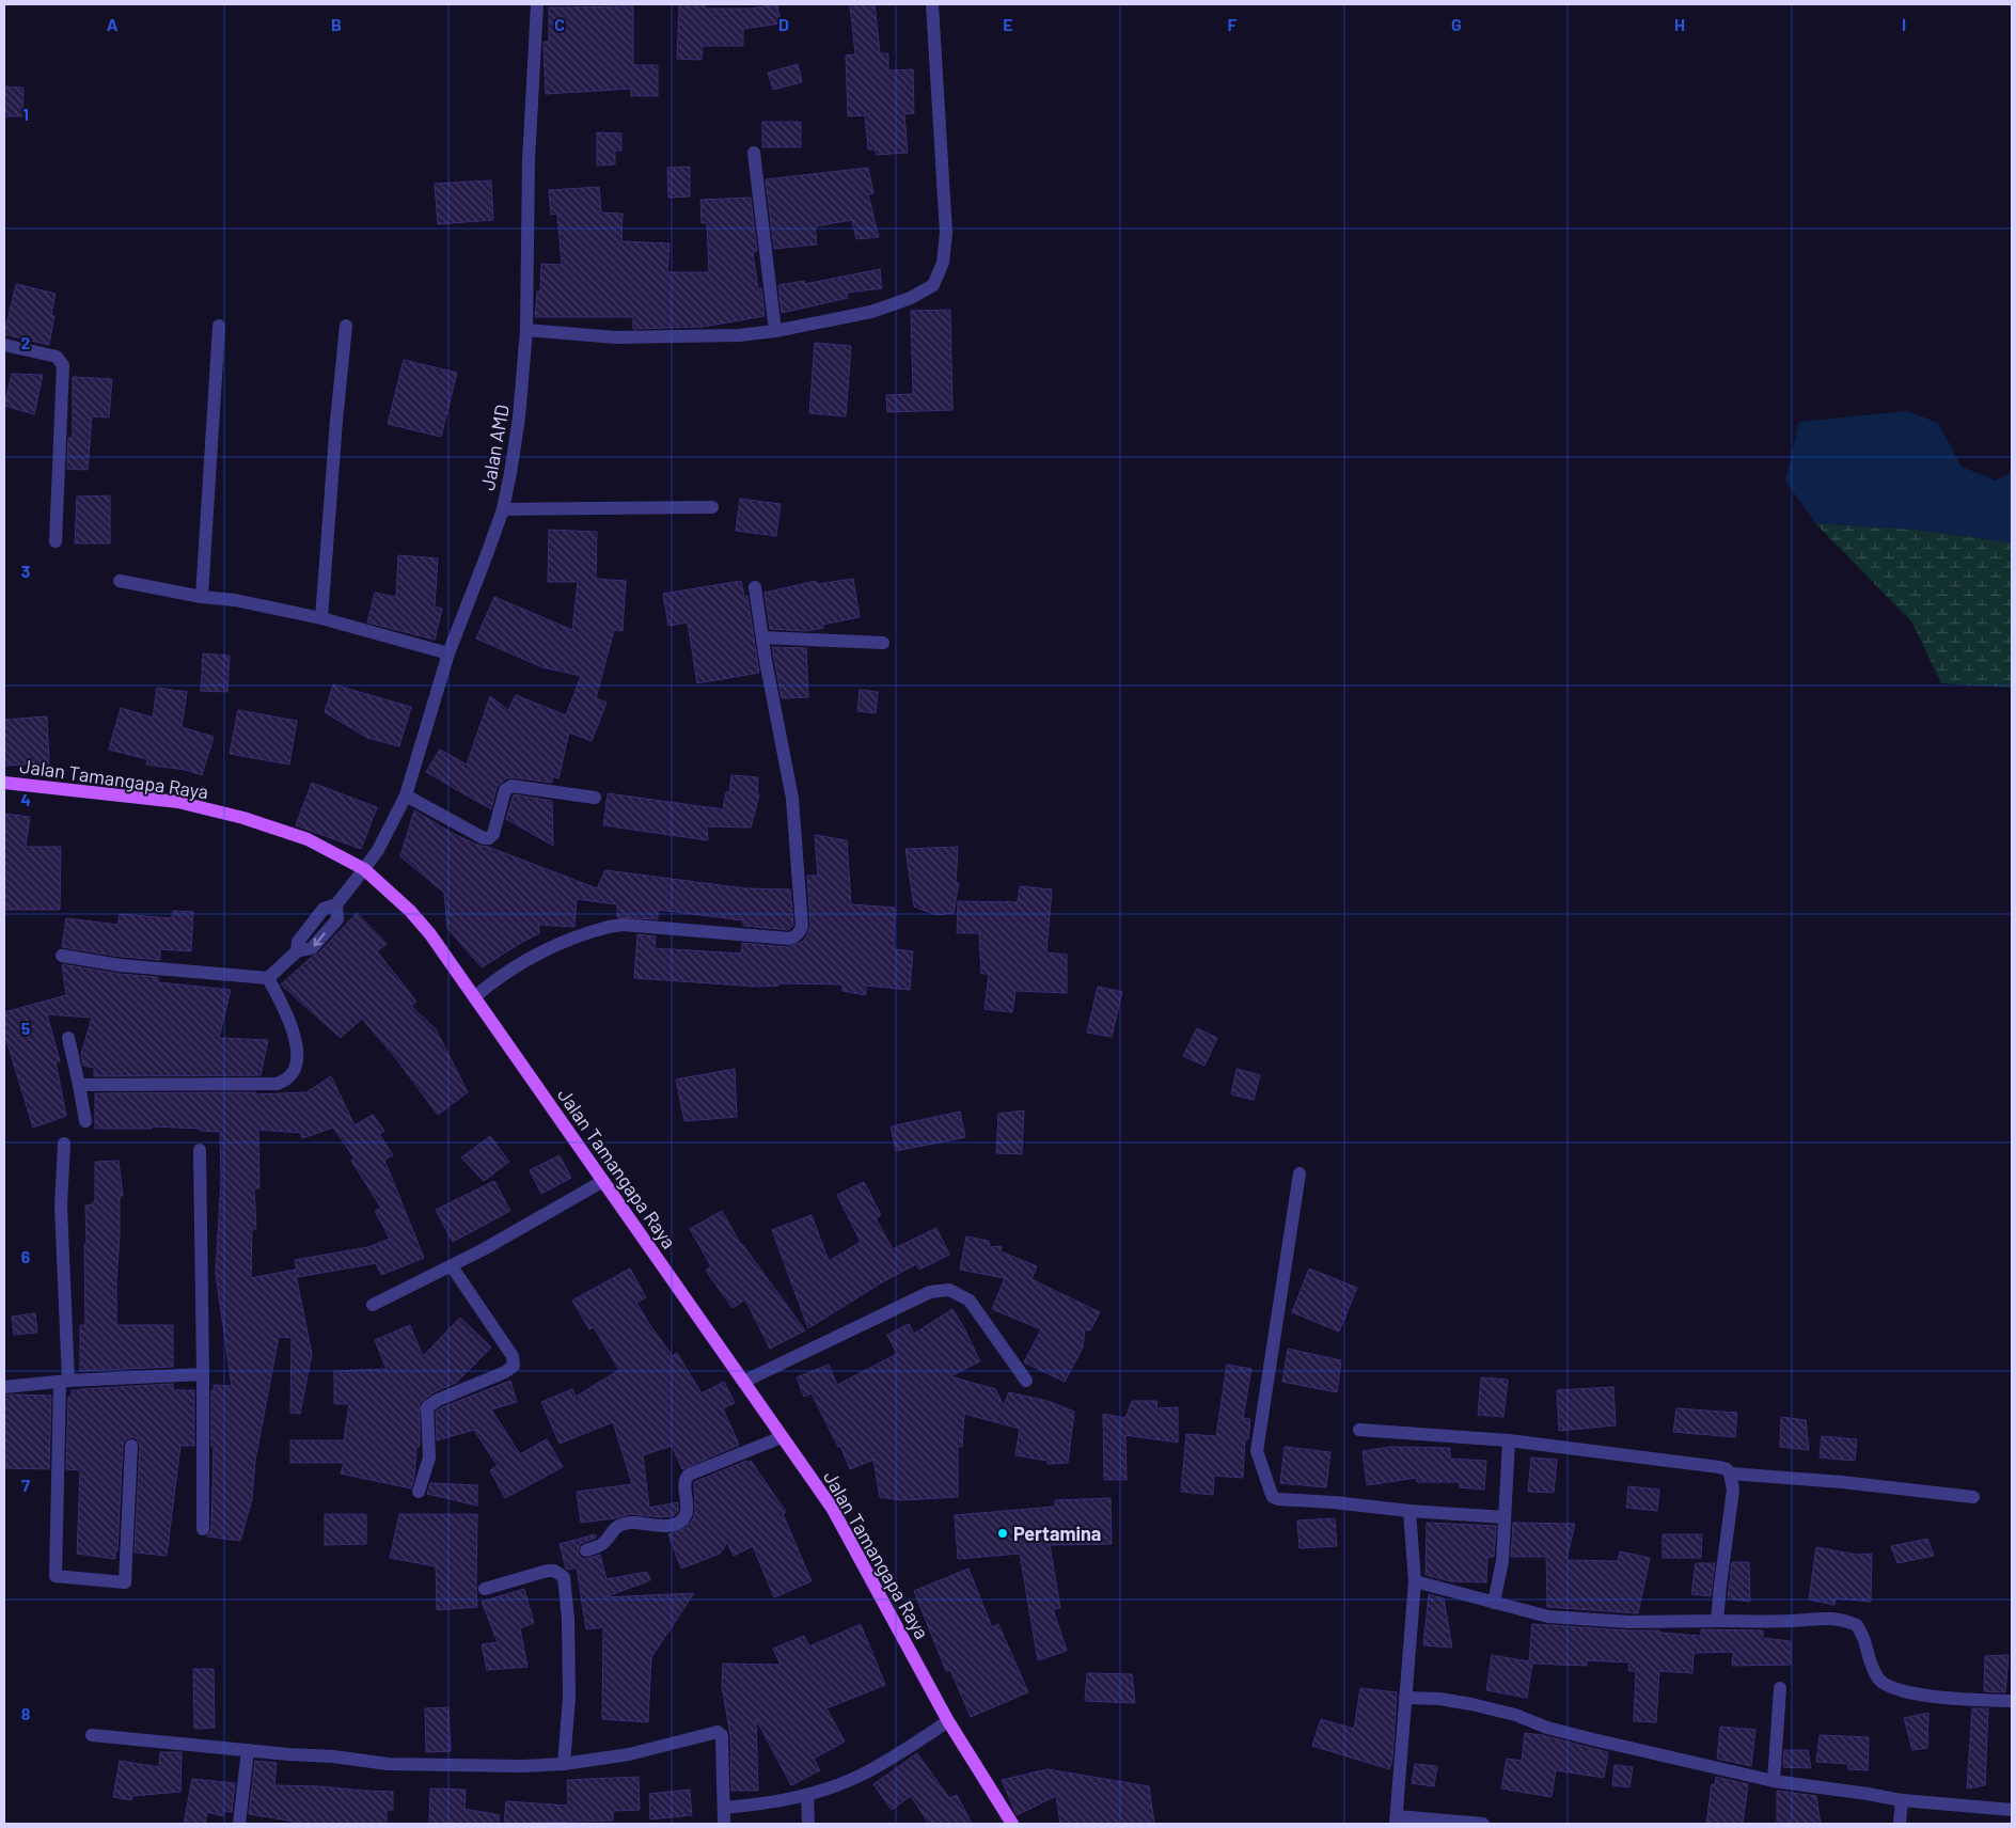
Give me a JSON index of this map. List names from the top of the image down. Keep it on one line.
{"streets":{"main road":["Jalan Tamangapa Raya"],"street":["Jalan AMD"]},"crossings":[["Jalan AMD","Jalan Tamangapa Raya"]],"places":["Pertamina"],"grid":{"columns":["A","B","C","D","E","F","G","H","I"],"rows":["1","2","3","4","5","6","7","8"]}}
